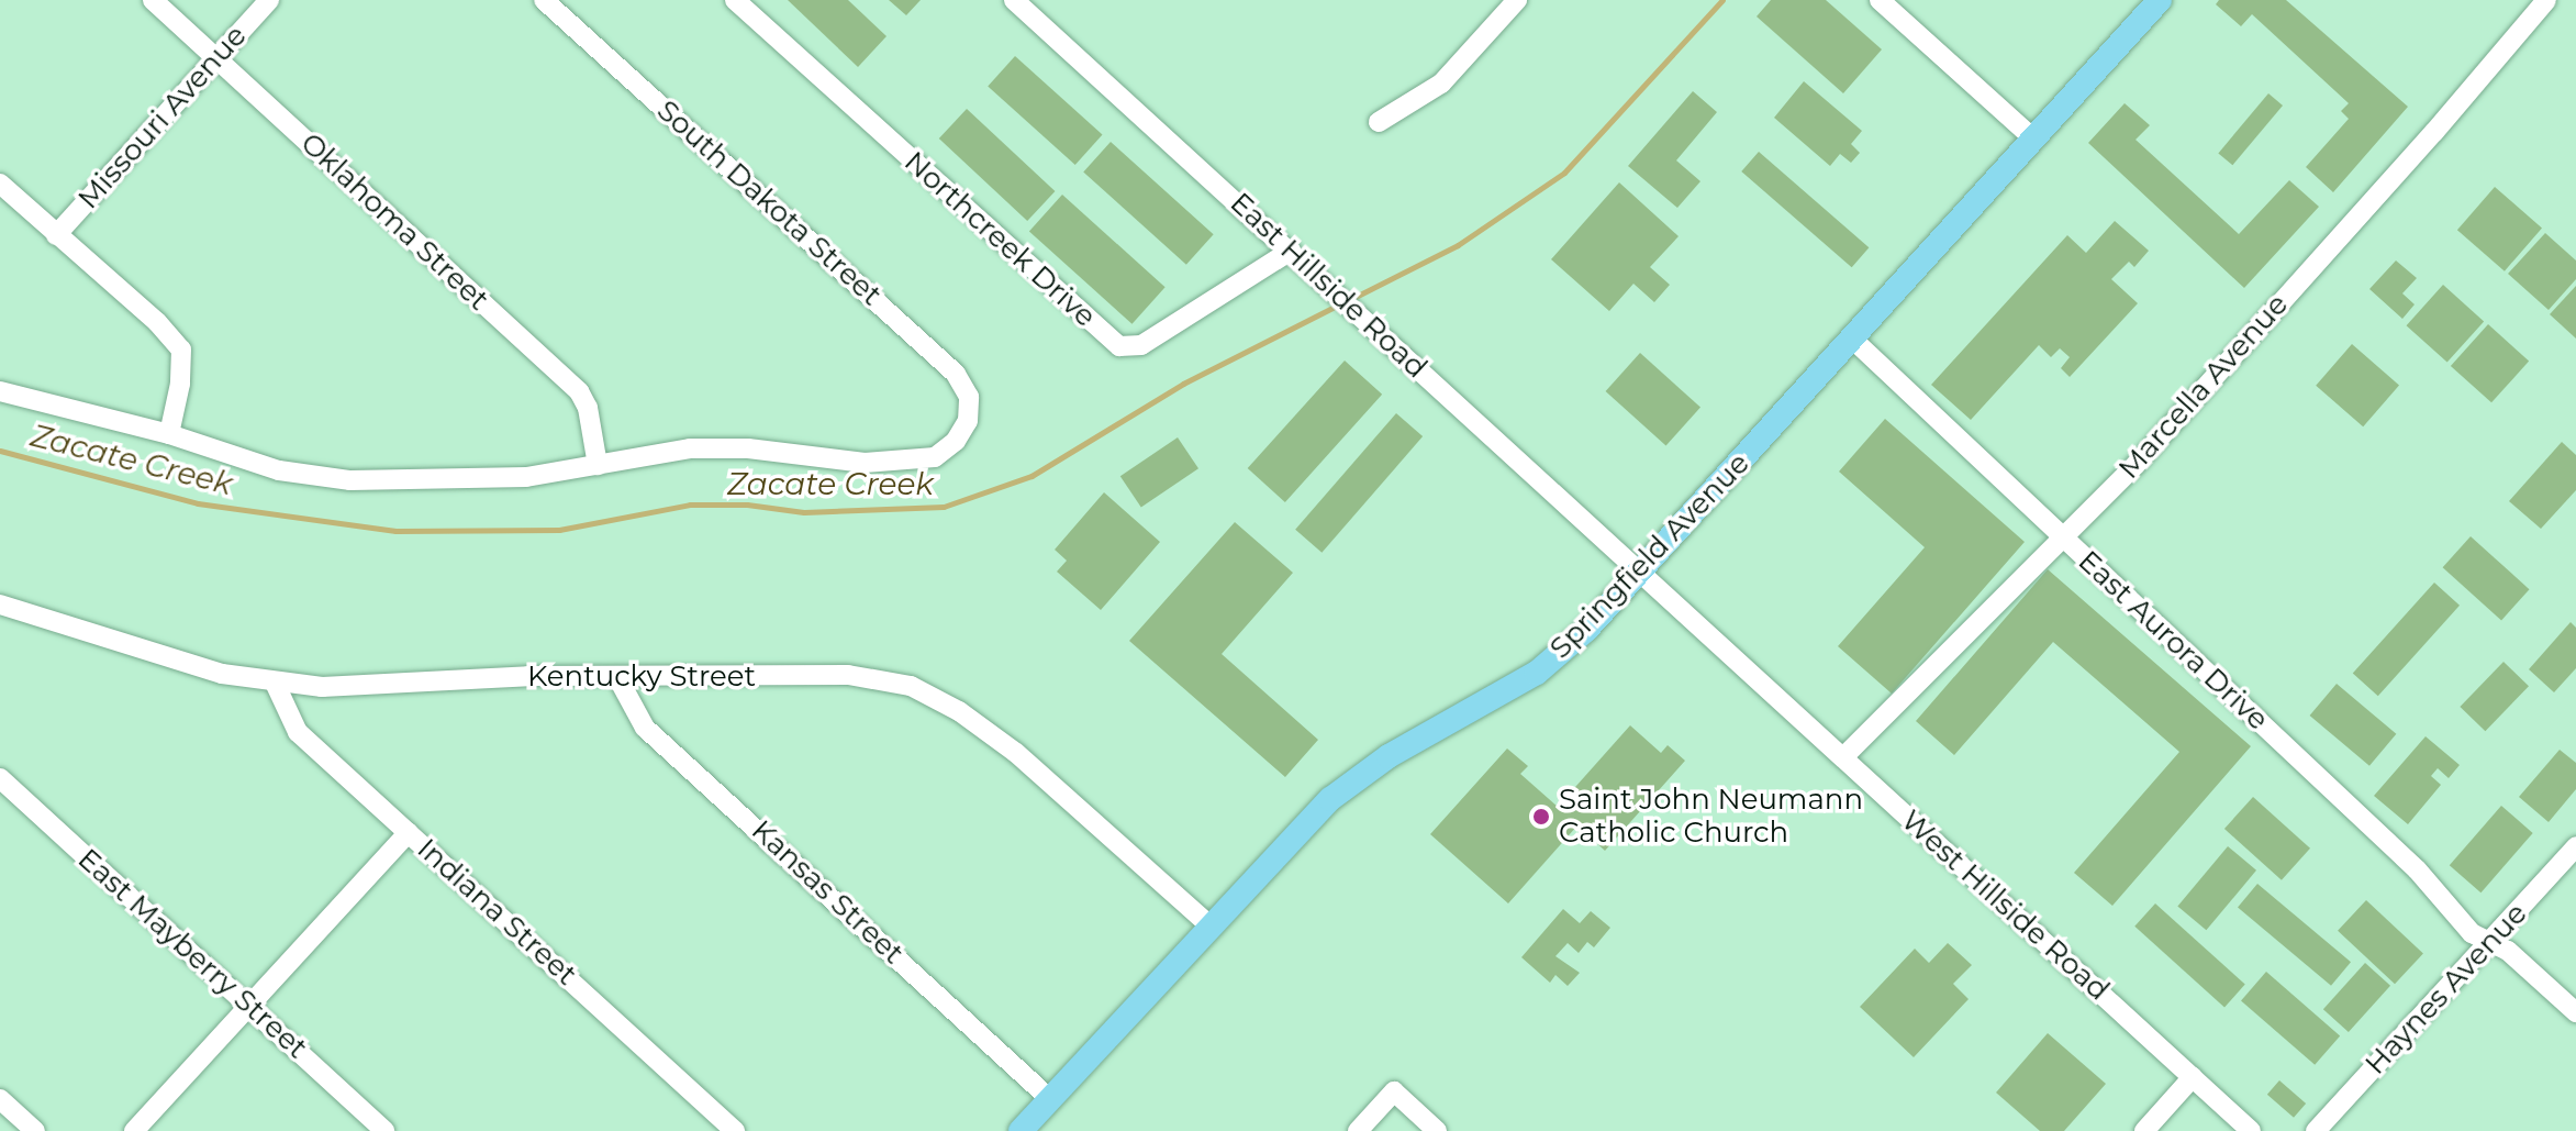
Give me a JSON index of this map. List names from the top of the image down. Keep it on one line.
{"streets":{"main road":["Springfield Avenue"],"street":["Missouri Avenue","South Dakota Street","Oklahoma Street","Northcreek Drive","East Hillside Road","Marcella Avenue","East Aurora Drive","Kentucky Street","Kansas Street","West Hillside Road","Indiana Street","East Mayberry Street","Haynes Avenue"]},"crossings":[["Missouri Avenue","Oklahoma Street"],["South Dakota Street","Oklahoma Street"],["Northcreek Drive","East Hillside Road"],["East Hillside Road","Springfield Avenue"],["East Hillside Road","West Hillside Road"],["Marcella Avenue","East Aurora Drive"],["Marcella Avenue","West Hillside Road"],["Springfield Avenue","East Aurora Drive"],["Springfield Avenue","Kentucky Street"],["Springfield Avenue","Kansas Street"],["Springfield Avenue","West Hillside Road"],["East Aurora Drive","Haynes Avenue"],["Kentucky Street","Kansas Street"],["Kentucky Street","Indiana Street"]],"water":["Zacate Creek"],"places":["Saint John Neumann Catholic Church"]}
